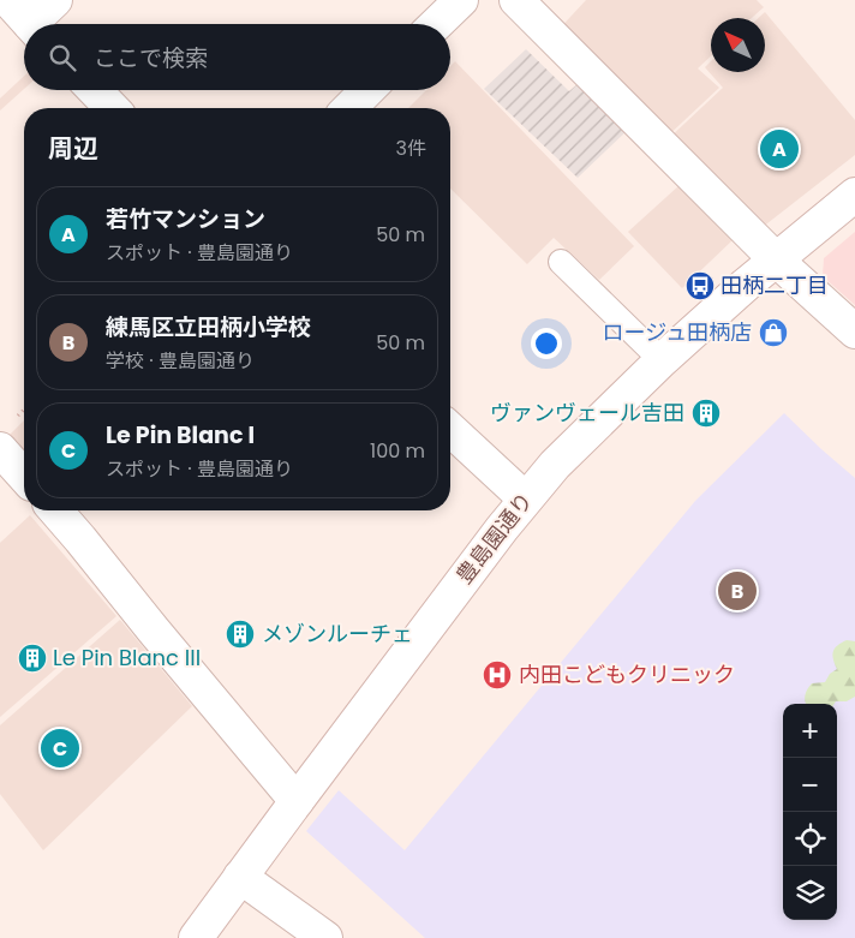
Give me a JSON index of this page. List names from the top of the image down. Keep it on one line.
{"streets":{"street":["豊島園通り"]},"places":{"bus stop":["田柄二丁目"],"shop":["ロージュ田柄店"],"building":["ヴァンヴェール吉田","メゾンルーチェ","Le Pin Blanc III"],"hospital":["内田こどもクリニック"]},"north":"top left","page":{"search":"ここで検索","heading":["周辺","3件"],"pins":["A","B","C"],"list":[{"mark":"A","name":"若竹マンション","note":"スポット · 豊島園通り","value":"50 m"},{"mark":"B","name":"練馬区立田柄小学校","note":"学校 · 豊島園通り","value":"50 m"},{"mark":"C","name":"Le Pin Blanc I","note":"スポット · 豊島園通り","value":"100 m"}],"map_buttons":["+","−"]}}
